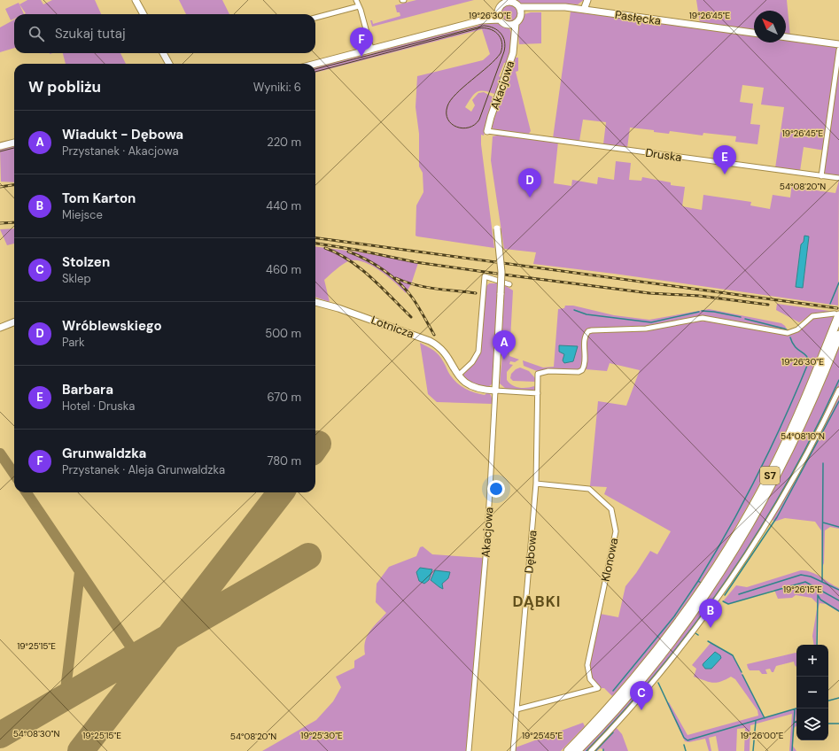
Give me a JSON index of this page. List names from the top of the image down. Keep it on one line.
{"streets":{"highway":["S7"],"main road":["Pasłęcka","Akacjowa","Lotnicza"],"street":["Druska","Dębowa","Klonowa"]},"crossings":[["Pasłęcka","Akacjowa"],["Akacjowa","Druska"],["S7","Dębowa"],["Dębowa","Klonowa"]],"districts":["DĄBKI"],"north":"top left","page":{"search":"Szukaj tutaj","pins":["F","E","D","A","B","C"],"heading":["W pobliżu","Wyniki: 6"],"list":[{"mark":"A","name":"Wiadukt - Dębowa","note":"Przystanek · Akacjowa","value":"220 m"},{"mark":"B","name":"Tom Karton","note":"Miejsce","value":"440 m"},{"mark":"C","name":"Stolzen","note":"Sklep","value":"460 m"},{"mark":"D","name":"Wróblewskiego","note":"Park","value":"500 m"},{"mark":"E","name":"Barbara","note":"Hotel · Druska","value":"670 m"},{"mark":"F","name":"Grunwaldzka","note":"Przystanek · Aleja Grunwaldzka","value":"780 m"}],"map_buttons":["+","−"]},"coordinates":["19°26'30\"E","19°26'45\"E","54°08'20\"N","54°08'10\"N","19°26'15\"E","19°25'15\"E","54°08'30\"N","19°25'30\"E","19°25'45\"E","19°26'00\"E"]}
